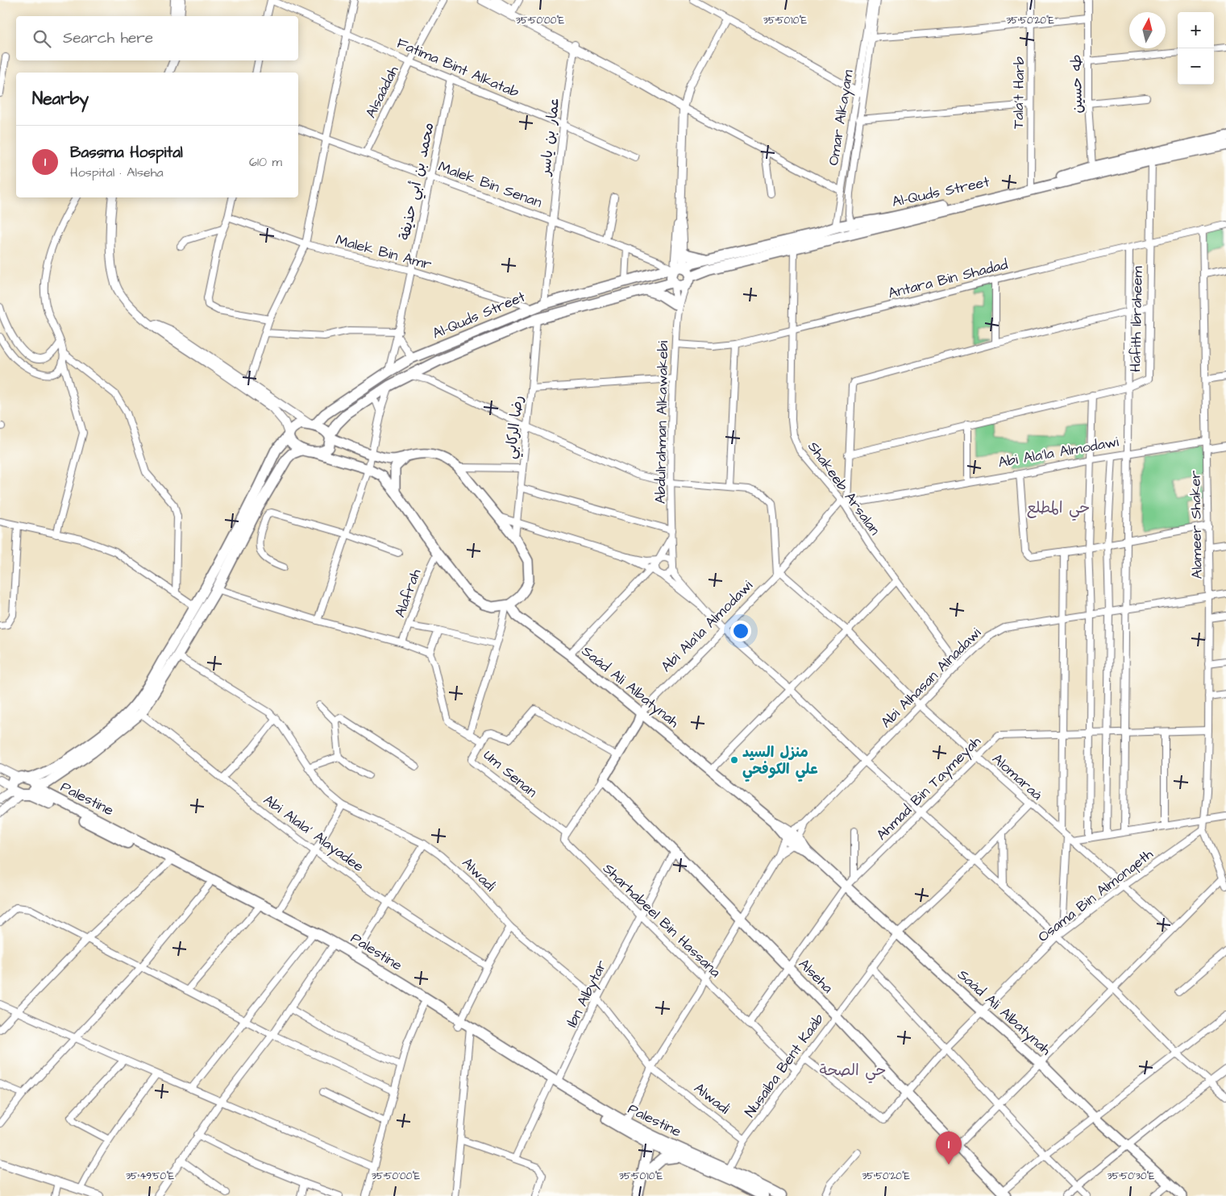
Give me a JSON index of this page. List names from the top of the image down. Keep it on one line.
{"streets":{"main road":["Al-Quds Street","Abi Ala'la Almodawi","Saád Ali Albatynah","Palestine","Alseha"],"street":["Fatima Bint Alkatab","طه حسين","Alsaádah","Tala't Harb","Omar Alkayam","عمار بن ياسر","محمد بن أبي حذيفة","Malek Bin Senan","Malek Bin Amr","Antara Bin Shadad","Hafith Ibraheem","Abdulrahman Alkawakebi","رضا الركابي","Shakeeb Arsalan","Alameer Shaker","Alafrah","Abi Alhasan Alnadawi","Um Senan","Alomaraá","Ahmad Bin Taymeyah","Abi Alala' Alayadee","Alwadi","Osama Bin Almonqeth","Sharhabeel Bin Hassana","Ibn Albytar","Nusaiba Bent Kaáb"]},"crossings":[["Fatima Bint Alkatab","Alsaádah"],["Fatima Bint Alkatab","عمار بن ياسر"],["Fatima Bint Alkatab","محمد بن أبي حذيفة"],["طه حسين","Al-Quds Street"],["Alsaádah","Malek Bin Senan"],["Tala't Harb","Al-Quds Street"],["Omar Alkayam","Al-Quds Street"],["عمار بن ياسر","Malek Bin Senan"],["عمار بن ياسر","Al-Quds Street"],["محمد بن أبي حذيفة","Malek Bin Senan"],["محمد بن أبي حذيفة","Al-Quds Street"],["محمد بن أبي حذيفة","Malek Bin Amr"],["Malek Bin Senan","Al-Quds Street"],["Al-Quds Street","Malek Bin Amr"],["Antara Bin Shadad","Hafith Ibraheem"],["Antara Bin Shadad","Abdulrahman Alkawakebi"],["Antara Bin Shadad","Shakeeb Arsalan"],["Antara Bin Shadad","Alameer Shaker"],["Abi Ala'la Almodawi","Shakeeb Arsalan"],["Abi Ala'la Almodawi","Alameer Shaker"],["Abi Ala'la Almodawi","Saád Ali Albatynah"],["Abi Ala'la Almodawi","Um Senan"],["Abi Ala'la Almodawi","Alomaraá"],["Abi Ala'la Almodawi","Alseha"],["Shakeeb Arsalan","Abi Alhasan Alnadawi"],["Alameer Shaker","Abi Alhasan Alnadawi"],["Alameer Shaker","Ahmad Bin Taymeyah"],["Alameer Shaker","Osama Bin Almonqeth"],["Abi Alhasan Alnadawi","Saád Ali Albatynah"],["Abi Alhasan Alnadawi","Alomaraá"],["Abi Alhasan Alnadawi","Palestine"],["Abi Alhasan Alnadawi","Alwadi"],["Abi Alhasan Alnadawi","Sharhabeel Bin Hassana"],["Abi Alhasan Alnadawi","Alseha"],["Saád Ali Albatynah","Ahmad Bin Taymeyah"],["Saád Ali Albatynah","Osama Bin Almonqeth"],["Saád Ali Albatynah","Nusaiba Bent Kaáb"],["Um Senan","Sharhabeel Bin Hassana"],["Alomaraá","Ahmad Bin Taymeyah"],["Alomaraá","Osama Bin Almonqeth"],["Alomaraá","Nusaiba Bent Kaáb"],["Ahmad Bin Taymeyah","Sharhabeel Bin Hassana"],["Ahmad Bin Taymeyah","Alseha"],["Palestine","Ibn Albytar"],["Palestine","Nusaiba Bent Kaáb"],["Alwadi","Ibn Albytar"],["Alwadi","Nusaiba Bent Kaáb"],["Osama Bin Almonqeth","Alseha"],["Osama Bin Almonqeth","Nusaiba Bent Kaáb"],["Sharhabeel Bin Hassana","Ibn Albytar"],["Sharhabeel Bin Hassana","Nusaiba Bent Kaáb"],["Alseha","Ibn Albytar"],["Alseha","Nusaiba Bent Kaáb"]],"districts":["حي المطلع","حي الصحة"],"places":["منزل السيد علي الكوفحي"],"north":"top","page":{"map_buttons":["+","−"],"search":"Search here","heading":"Nearby","list":[{"mark":"1","name":"Bassma Hospital","note":"Hospital · Alseha","value":"610 m"}],"pins":"1"},"coordinates":["35°50'00\"E","35°50'10\"E","35°50'20\"E","35°49'50\"E","35°50'30\"E"]}
